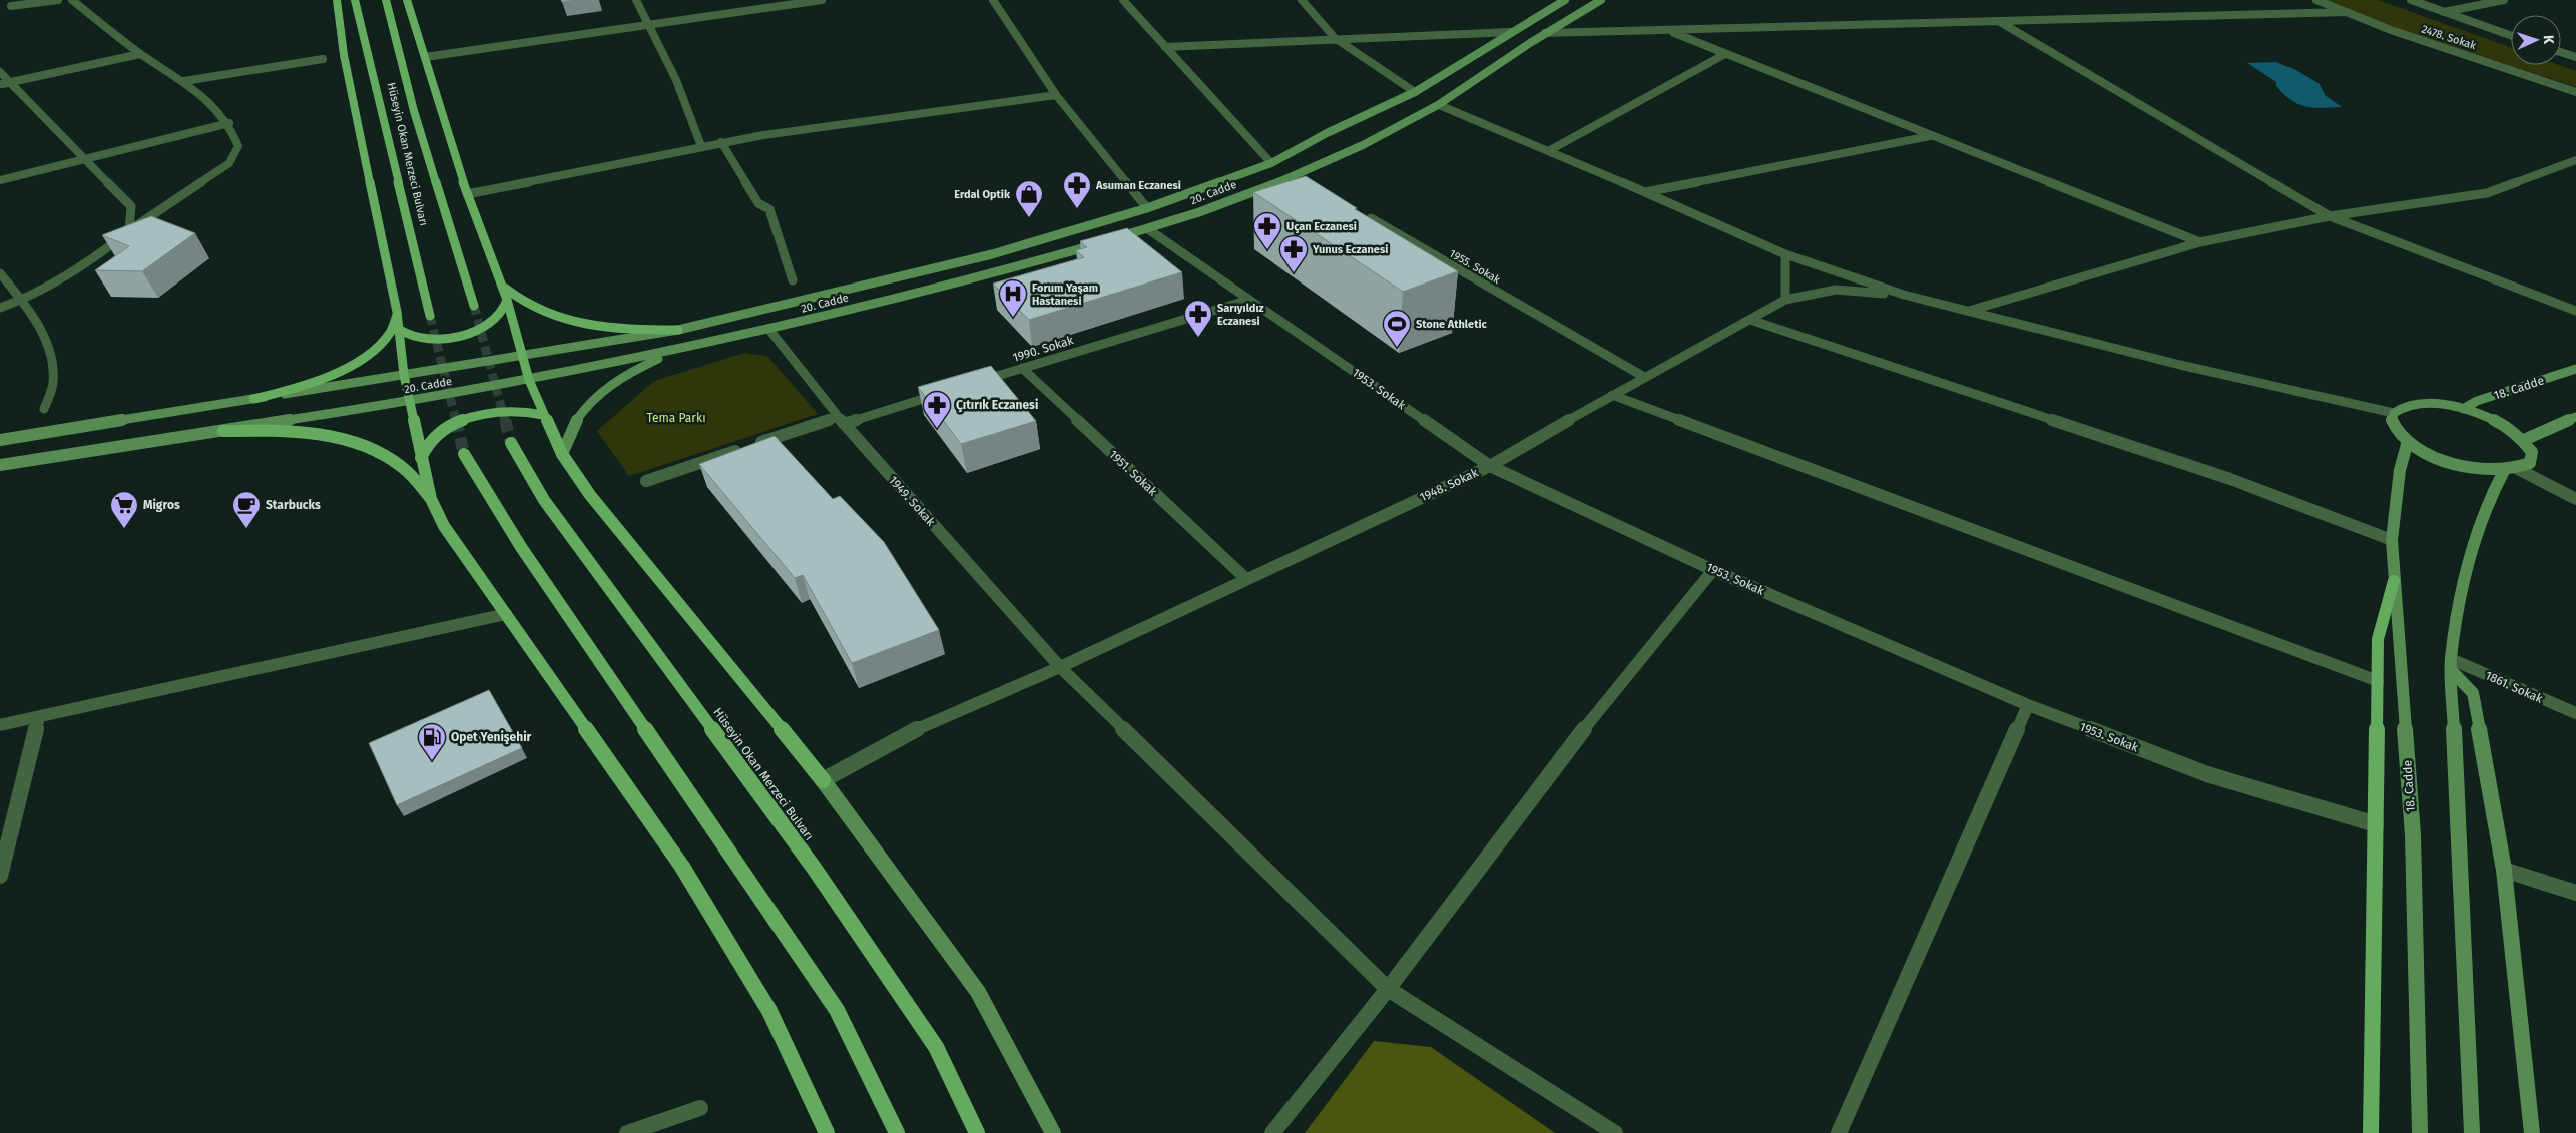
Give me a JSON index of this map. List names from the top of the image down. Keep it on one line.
{"streets":{"main road":["Hüseyin Okan Merzeci Bulvarı"],"street":["2478. Sokak","20. Cadde","1955. Sokak","1990. Sokak","18. Cadde","1953. Sokak","1951. Sokak","1948. Sokak","1949. Sokak","1861. Sokak"]},"crossings":[["20. Cadde","1953. Sokak"],["20. Cadde","1949. Sokak"],["1955. Sokak","1948. Sokak"],["1990. Sokak","1953. Sokak"],["1990. Sokak","1951. Sokak"],["1953. Sokak","1948. Sokak"],["1951. Sokak","1948. Sokak"],["1948. Sokak","1949. Sokak"]],"parks":["Tema Parkı"],"places":{"pharmacy":["Asuman Eczanesi","Uçan Eczanesi","Yunus Eczanesi","Sarıyıldız Eczanesi","Çıtırık Eczanesi"],"shop":["Erdal Optik"],"hospital":["Forum Yaşam Hastanesi"],"sports":["Stone Athletic"],"supermarket":["Migros"],"cafe":["Starbucks"],"fuel station":["Opet Yenişehir"]},"north":"right"}
